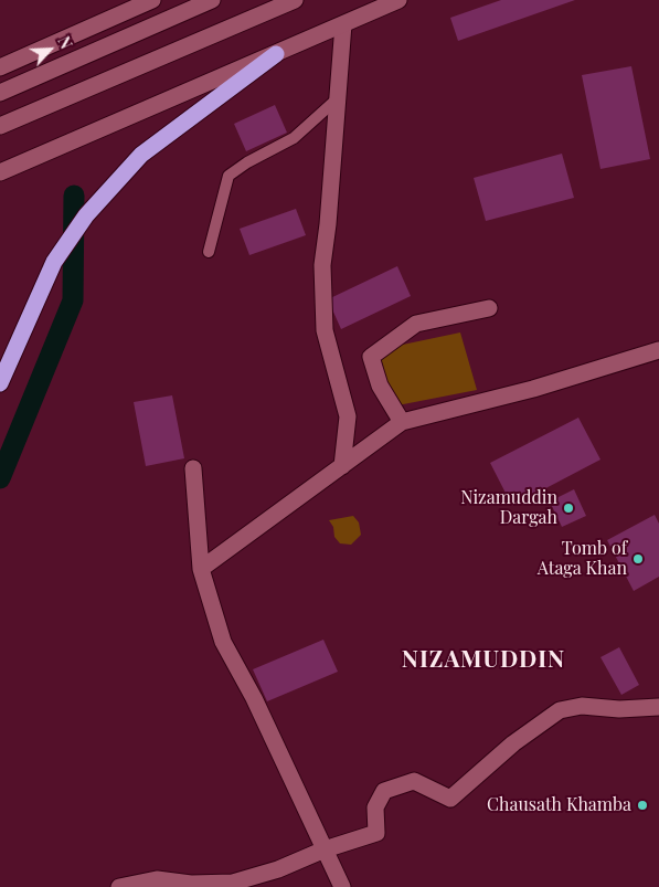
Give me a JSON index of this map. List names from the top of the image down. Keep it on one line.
{"districts":["NIZAMUDDIN"],"places":["Nizamuddin Dargah","Tomb of Ataga Khan","Chausath Khamba"],"north":"top right"}
